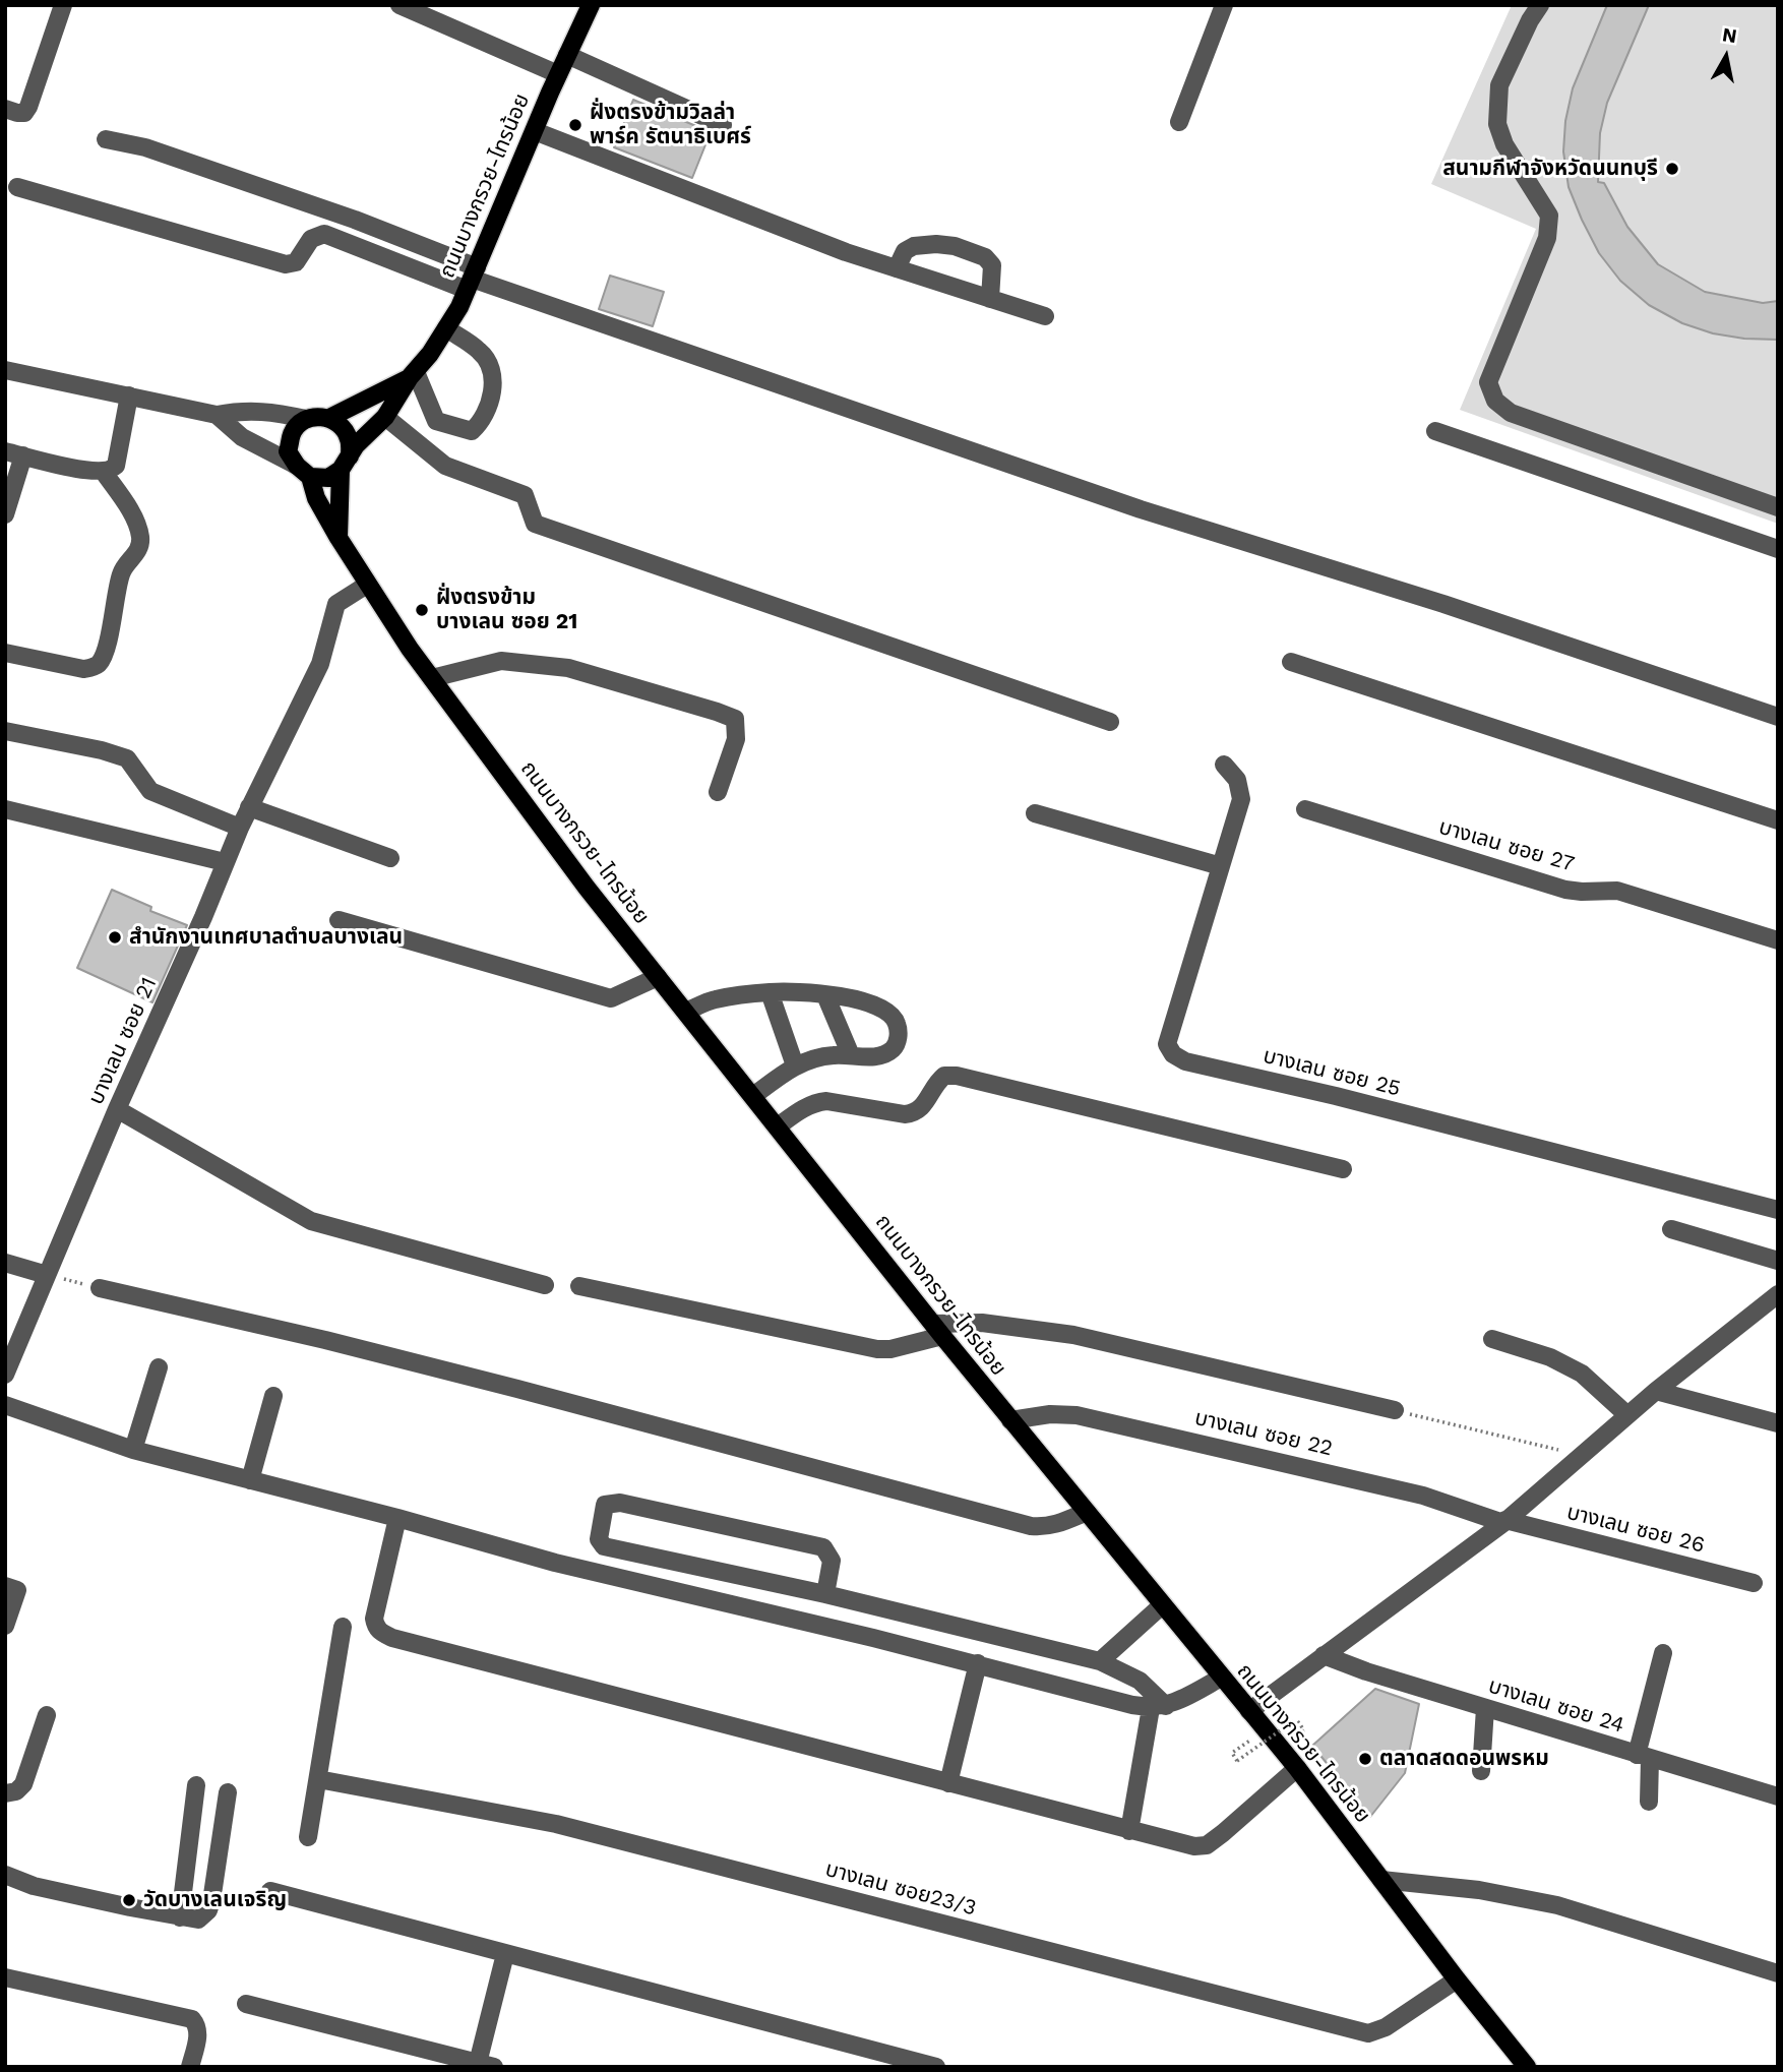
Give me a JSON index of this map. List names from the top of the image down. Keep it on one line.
{"streets":{"main road":["ถนนบางกรวย-ไทรน้อย"],"street":["บางเลน ซอย 27","บางเลน ซอย 21","บางเลน ซอย 25","บางเลน ซอย 22","บางเลน ซอย 26","บางเลน ซอย 24","บางเลน ซอย23/3"]},"crossings":[["ถนนบางกรวย-ไทรน้อย","บางเลน ซอย 21"],["ถนนบางกรวย-ไทรน้อย","บางเลน ซอย 22"],["ถนนบางกรวย-ไทรน้อย","บางเลน ซอย23/3"],["บางเลน ซอย 22","บางเลน ซอย 26"]],"places":["ฝั่งตรงข้ามวิลล่า พาร์ค รัตนาธิเบศร์","สนามกีฬาจังหวัดนนทบุรี","ฝั่งตรงข้าม บางเลน ซอย 21","สำนักงานเทศบาลตำบลบางเลน","ตลาดสดดอนพรหม","วัดบางเลนเจริญ"],"north":"top"}
